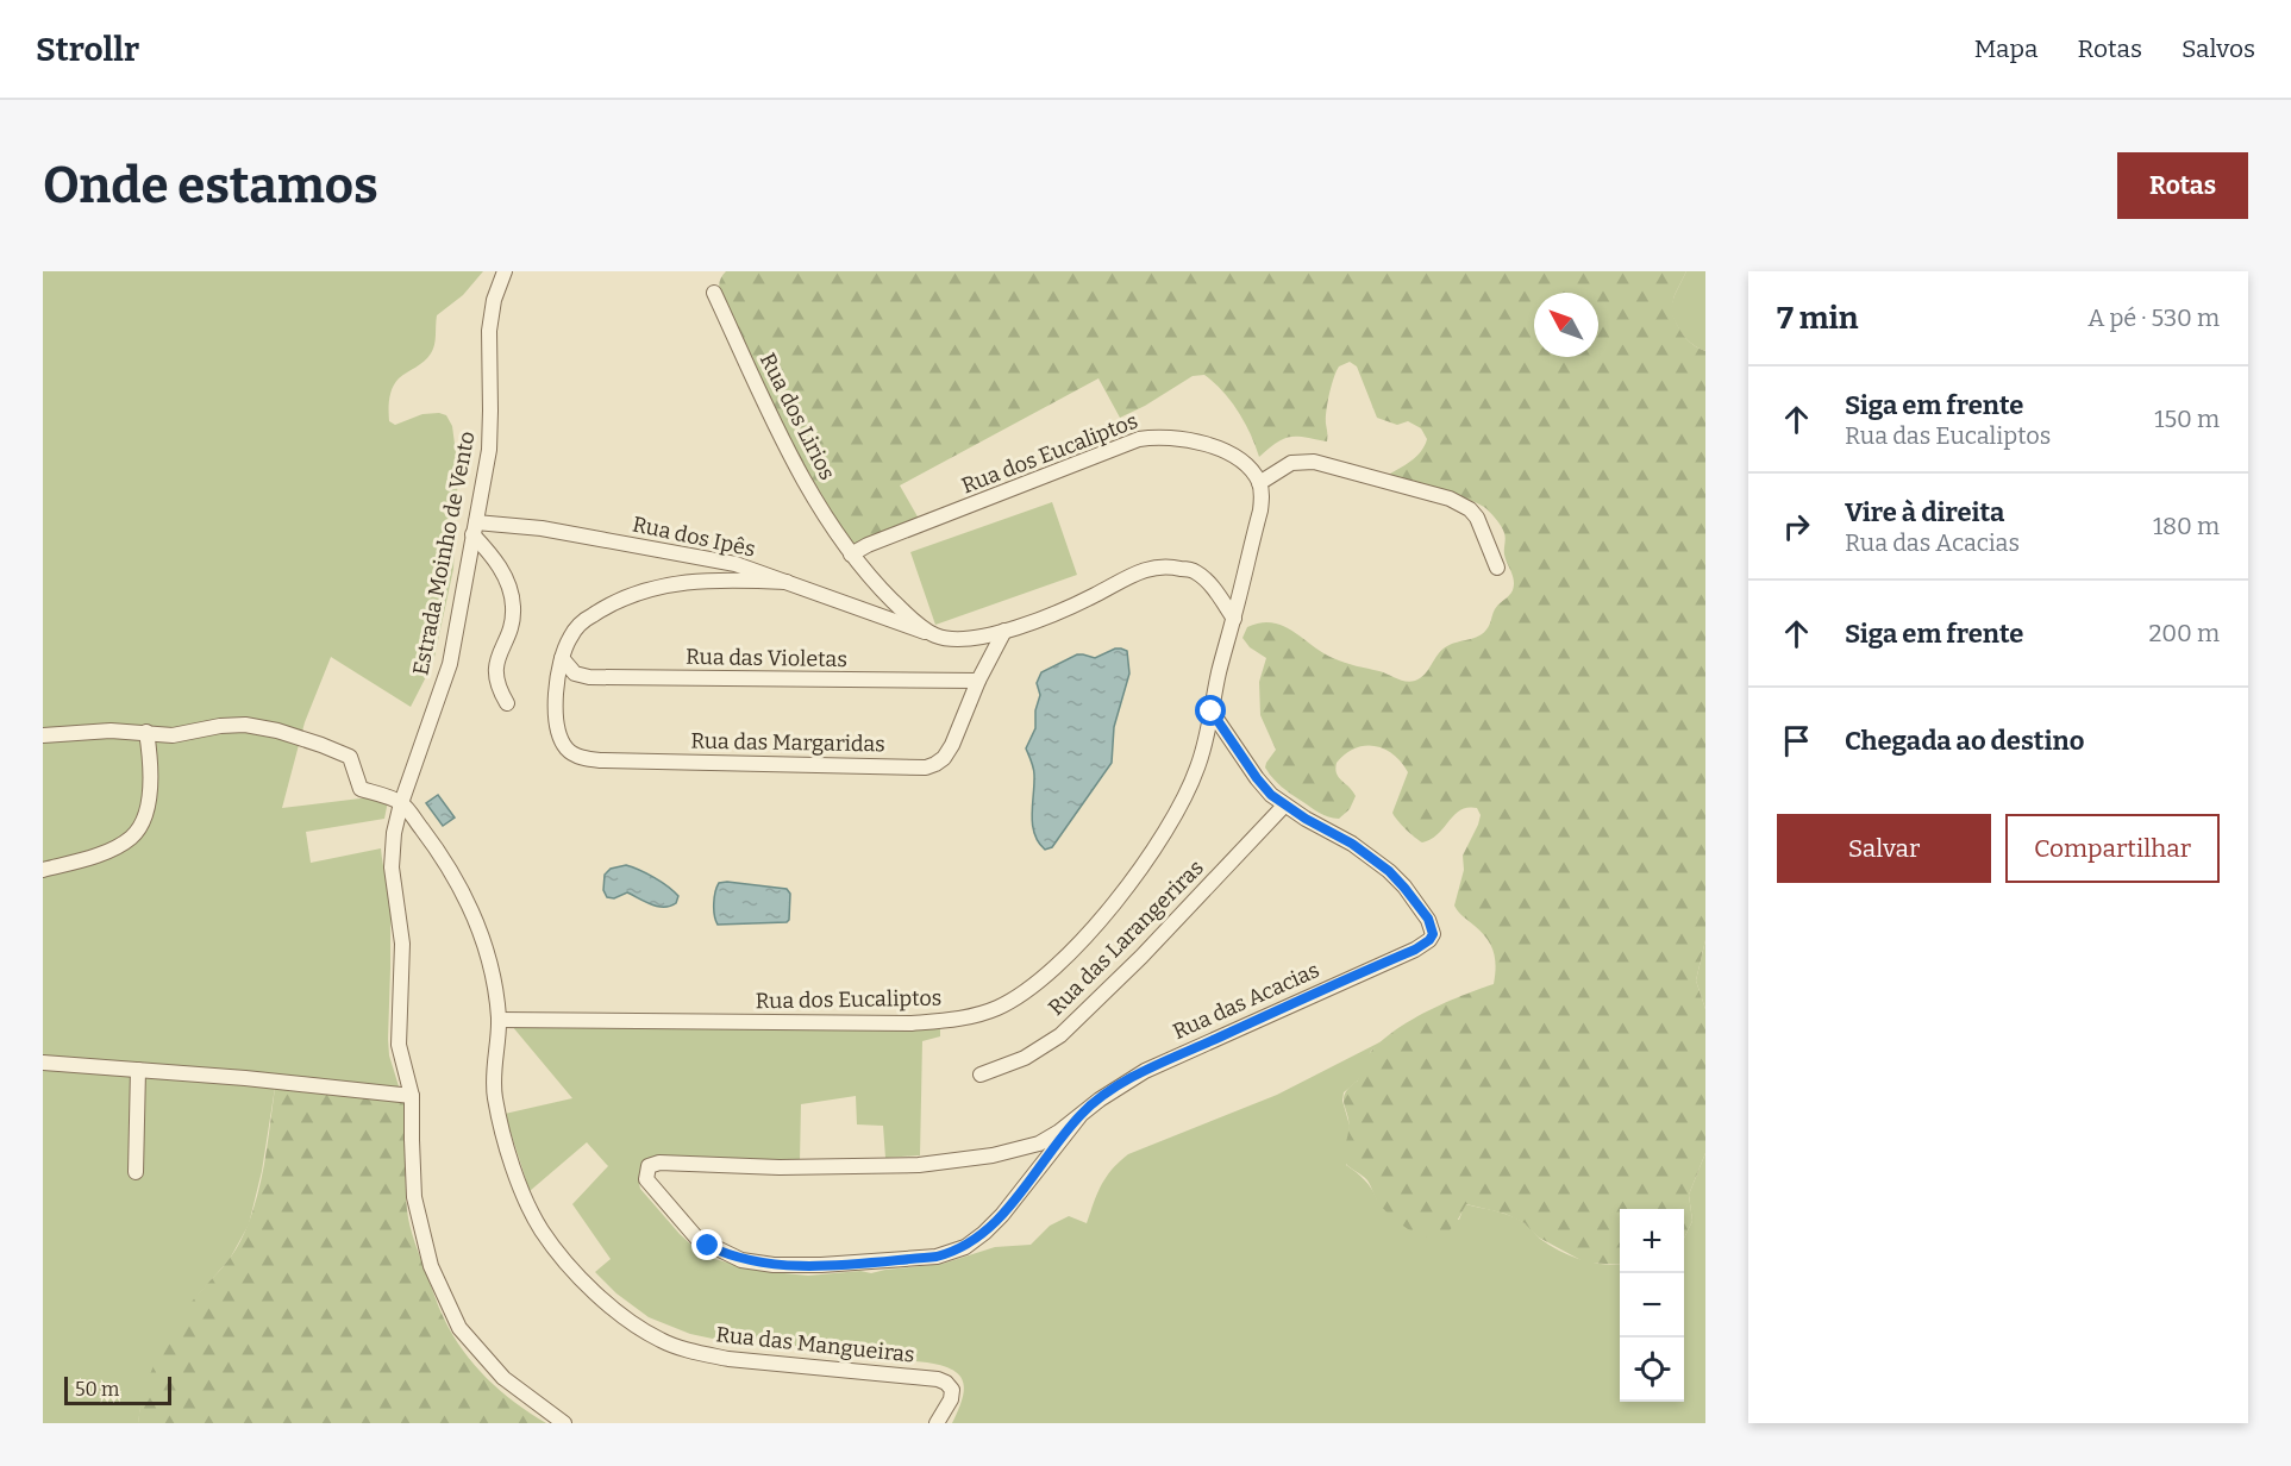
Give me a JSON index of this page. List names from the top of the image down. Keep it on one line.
{"streets":{"street":["Rua dos Lirios","Rua dos Eucaliptos","Rua dos Ipês","Estrada Moinho de Vento","Rua das Violetas","Rua das Margaridas","Rua das Larangeriras","Rua das Acacias","Rua das Mangueiras"]},"crossings":[["Rua dos Lirios","Rua dos Eucaliptos"],["Rua dos Lirios","Rua dos Ipês"],["Rua dos Eucaliptos","Rua dos Ipês"],["Rua dos Eucaliptos","Rua das Mangueiras"],["Rua dos Ipês","Estrada Moinho de Vento"],["Rua dos Ipês","Rua das Margaridas"],["Estrada Moinho de Vento","Rua das Mangueiras"],["Rua das Violetas","Rua das Margaridas"],["Rua das Larangeriras","Rua das Acacias"]],"scale_bar":"50 m","north":"top left","page":{"header":"Strollr","nav":["Mapa","Rotas","Salvos"],"buttons":["Rotas",["Salvar","Compartilhar"]],"title":"Onde estamos","heading":["7 min","A pé · 530 m"],"list":[["Siga em frente","Rua das Eucaliptos","150 m"],["Vire à direita","Rua das Acacias","180 m"],["Siga em frente","200 m"],"Chegada ao destino"],"map_buttons":["+","−"],"scale":"50 m"}}
